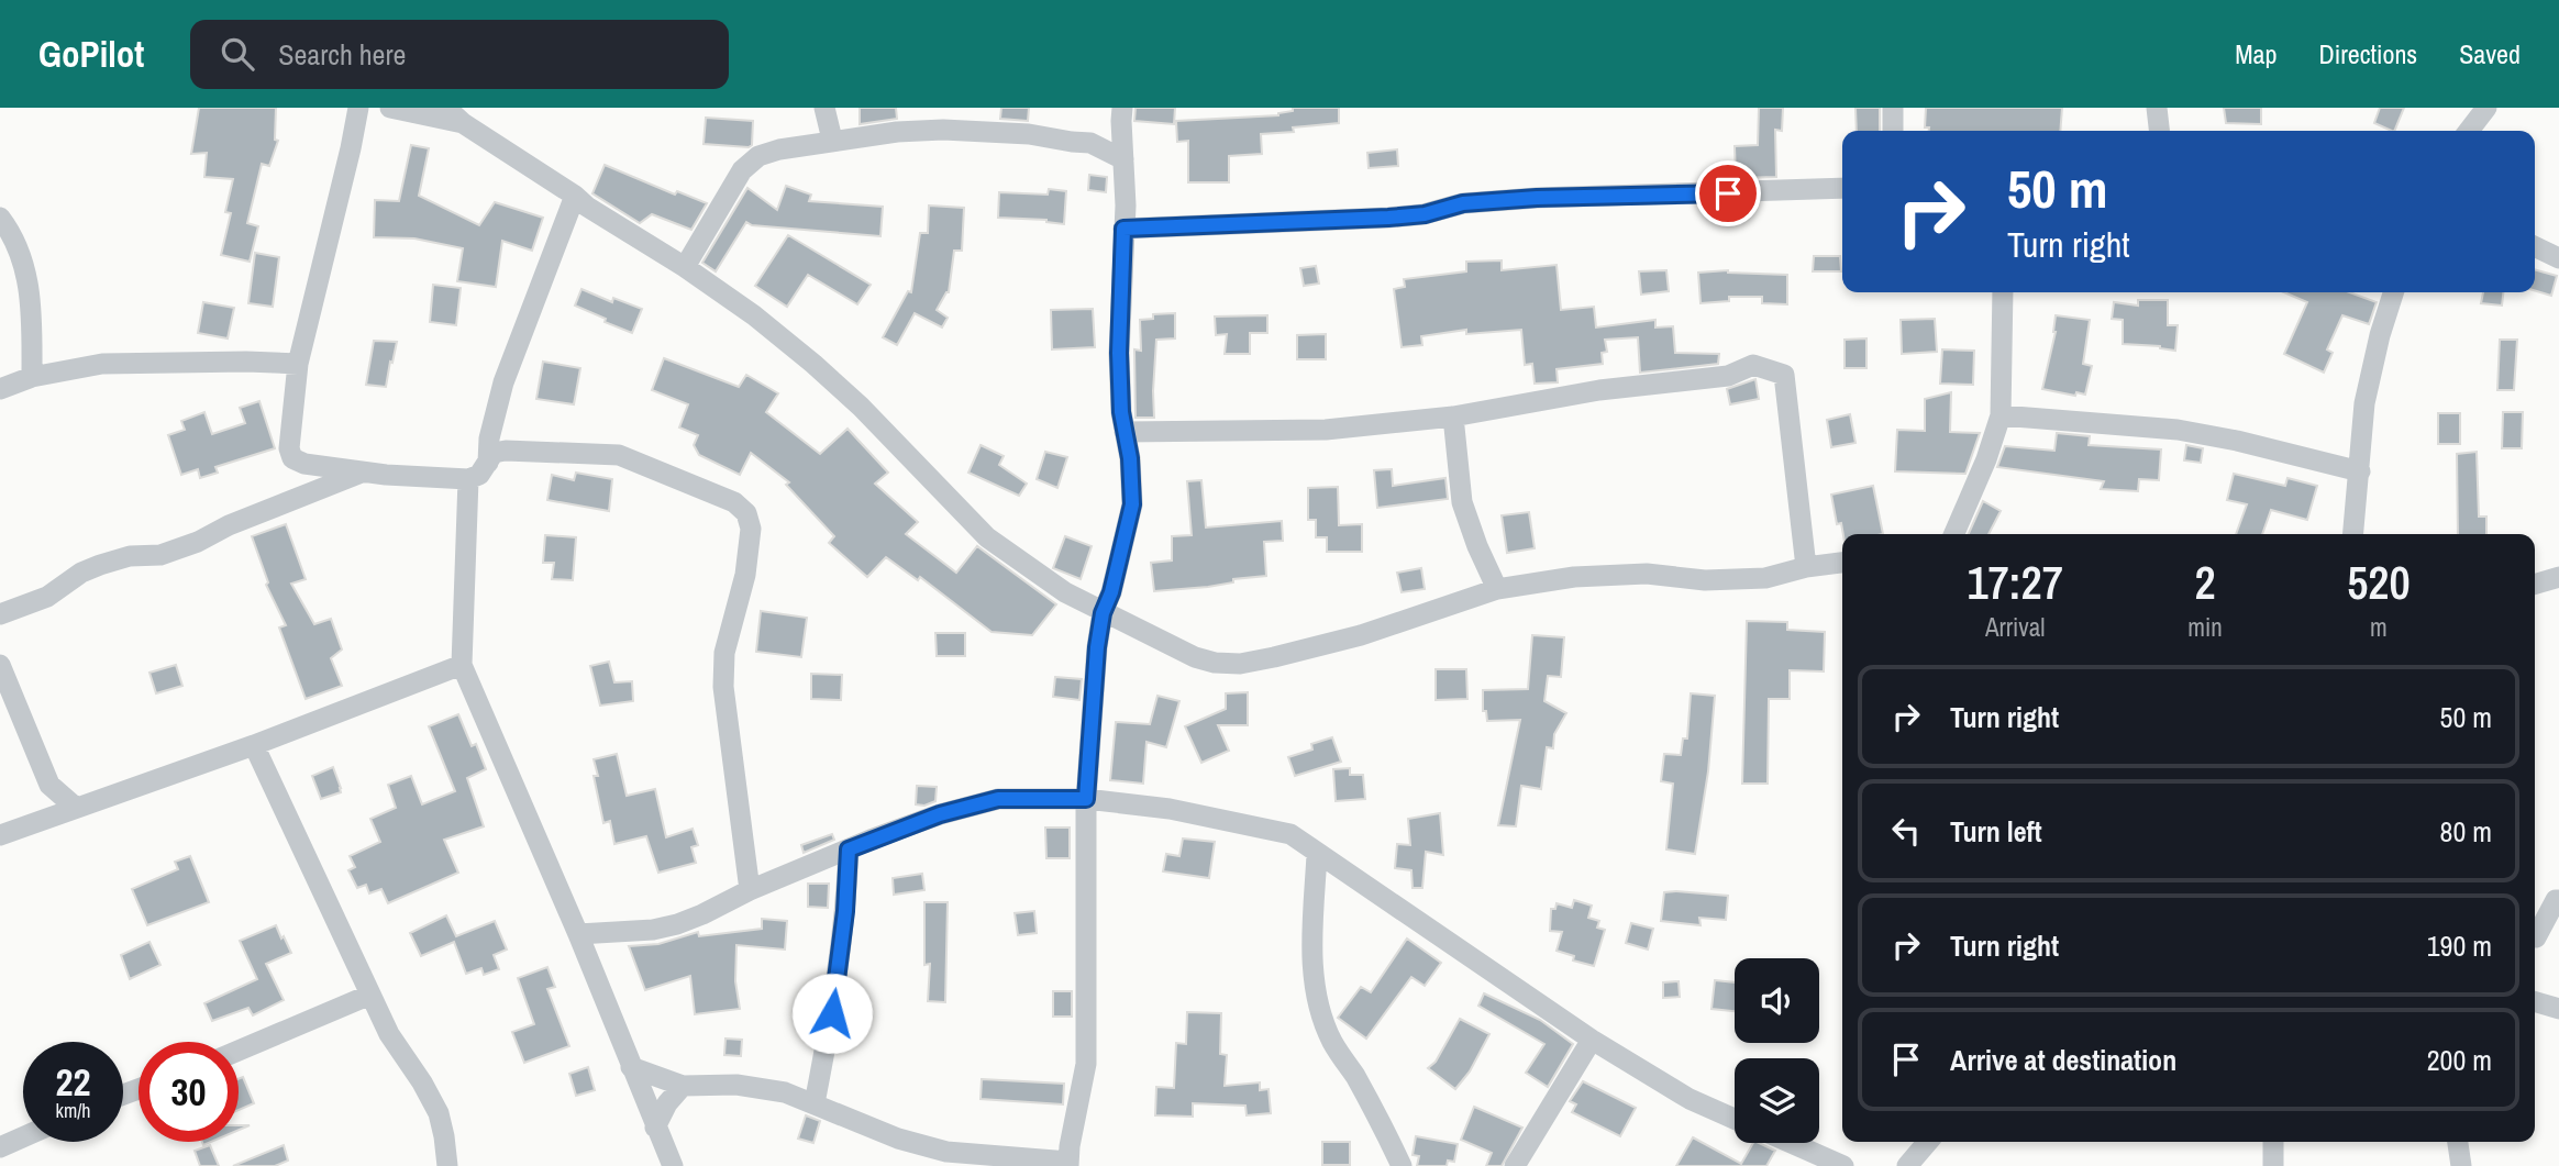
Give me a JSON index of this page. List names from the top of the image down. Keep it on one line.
{"page":{"header":"GoPilot","search":"Search here","nav":["Map","Directions","Saved"],"turn":["50 m","Turn right"],"eta":["17:27","Arrival","2","min","520","m"],"list":[{"name":"Turn right","value":"50 m"},{"name":"Turn left","value":"80 m"},{"name":"Turn right","value":"190 m"},{"name":"Arrive at destination","value":"200 m"}],"speed":"22 km/h","limit":"30"}}
